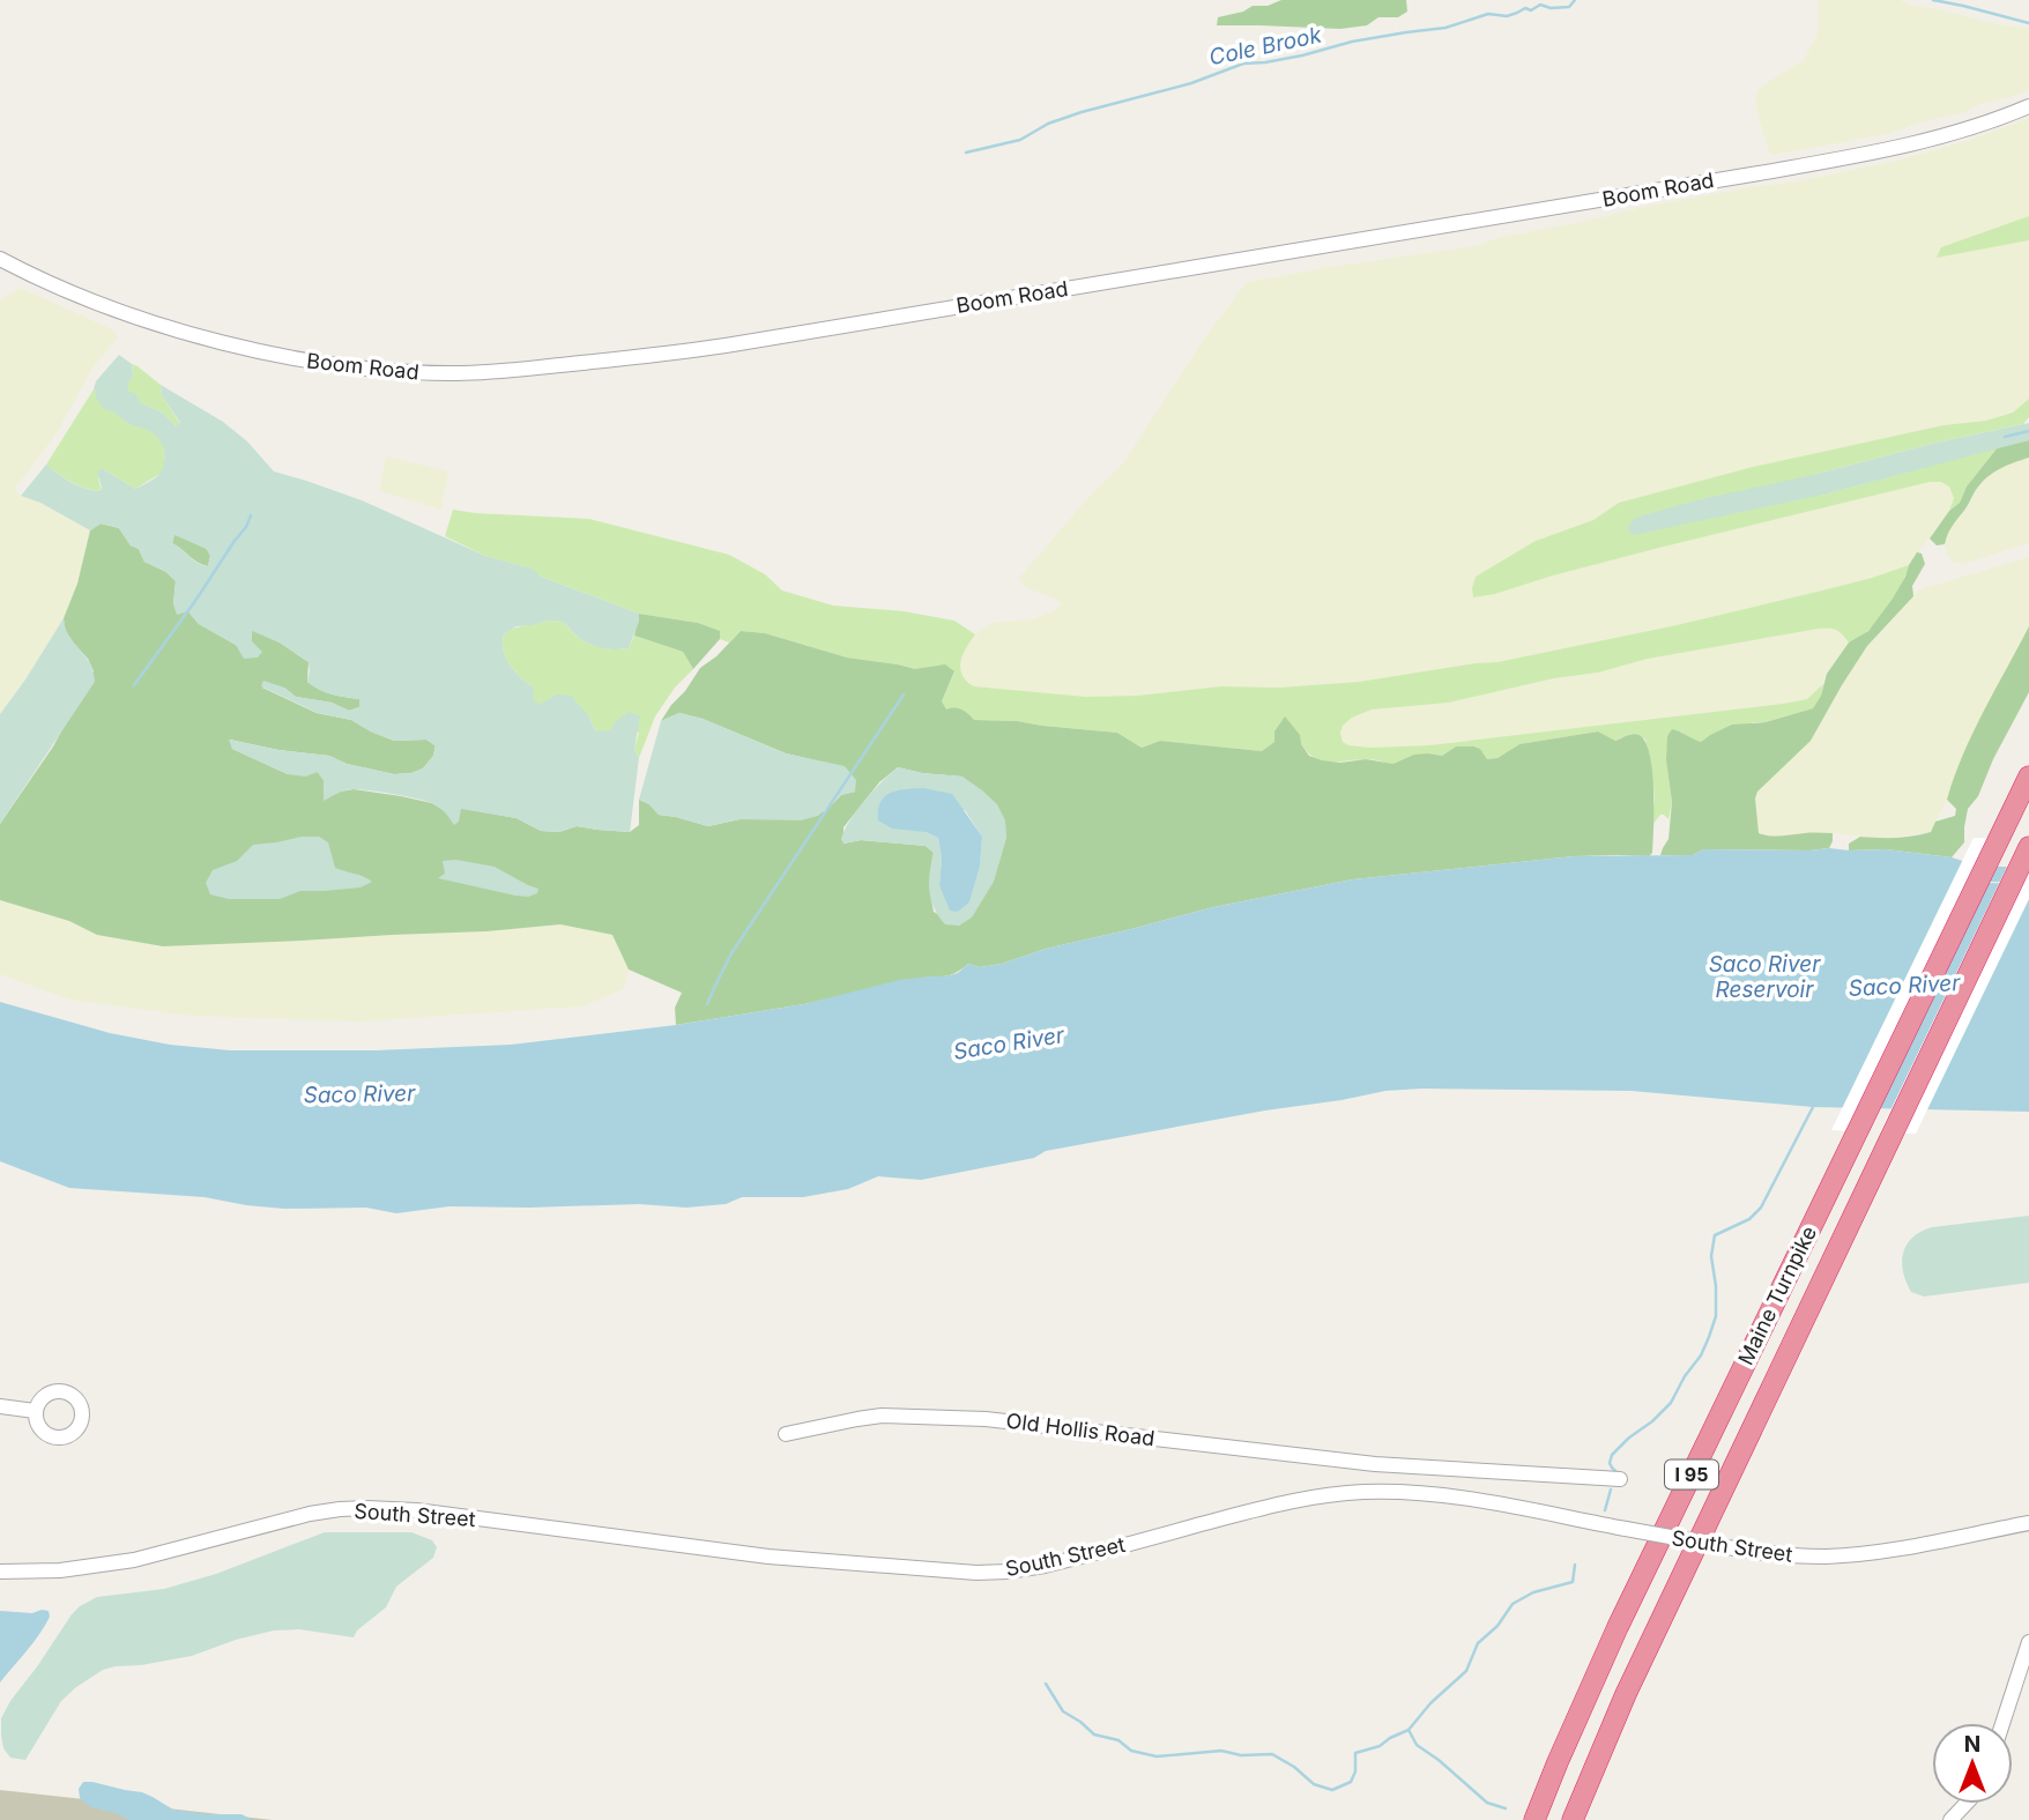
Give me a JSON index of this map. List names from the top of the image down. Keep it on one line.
{"streets":{"highway":["Maine Turnpike","I 95"],"street":["Boom Road","Old Hollis Road","South Street"]},"water":["Cole Brook","Saco River Reservoir","Saco River"],"north":"top"}
